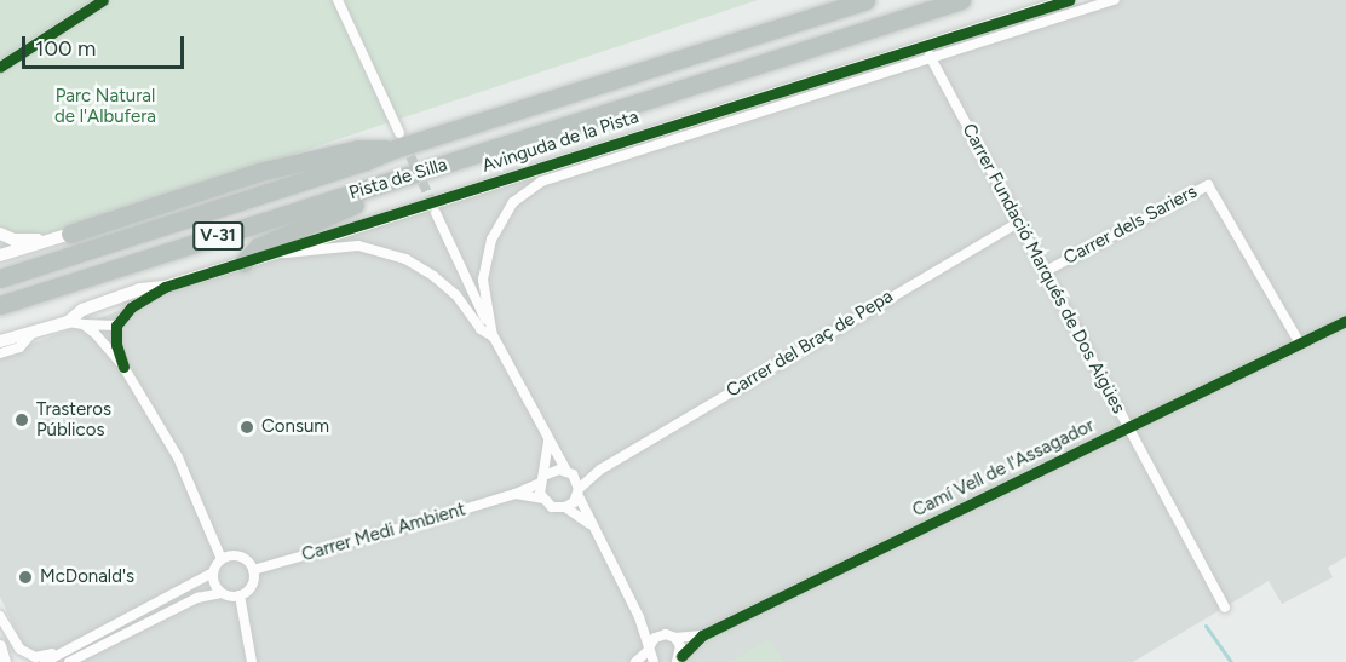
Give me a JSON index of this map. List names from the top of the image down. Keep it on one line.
{"streets":{"highway":["Pista de Silla","V-31"],"street":["Avinguda de la Pista","Carrer dels Sariers","Carrer Fundació Marqués de Dos Aigües","Carrer del Braç de Pepa","Camí Vell de l'Assagador","Carrer Medi Ambient"]},"crossings":[["Avinguda de la Pista","Carrer Fundació Marqués de Dos Aigües"],["Carrer dels Sariers","Carrer Fundació Marqués de Dos Aigües"],["Carrer dels Sariers","Camí Vell de l'Assagador"],["Carrer Fundació Marqués de Dos Aigües","Carrer del Braç de Pepa"],["Carrer Fundació Marqués de Dos Aigües","Camí Vell de l'Assagador"],["Carrer del Braç de Pepa","Carrer Medi Ambient"]],"parks":["Parc Natural de l'Albufera"],"places":["Trasteros Públicos","Consum","McDonald's"],"scale_bar":"100 m"}
